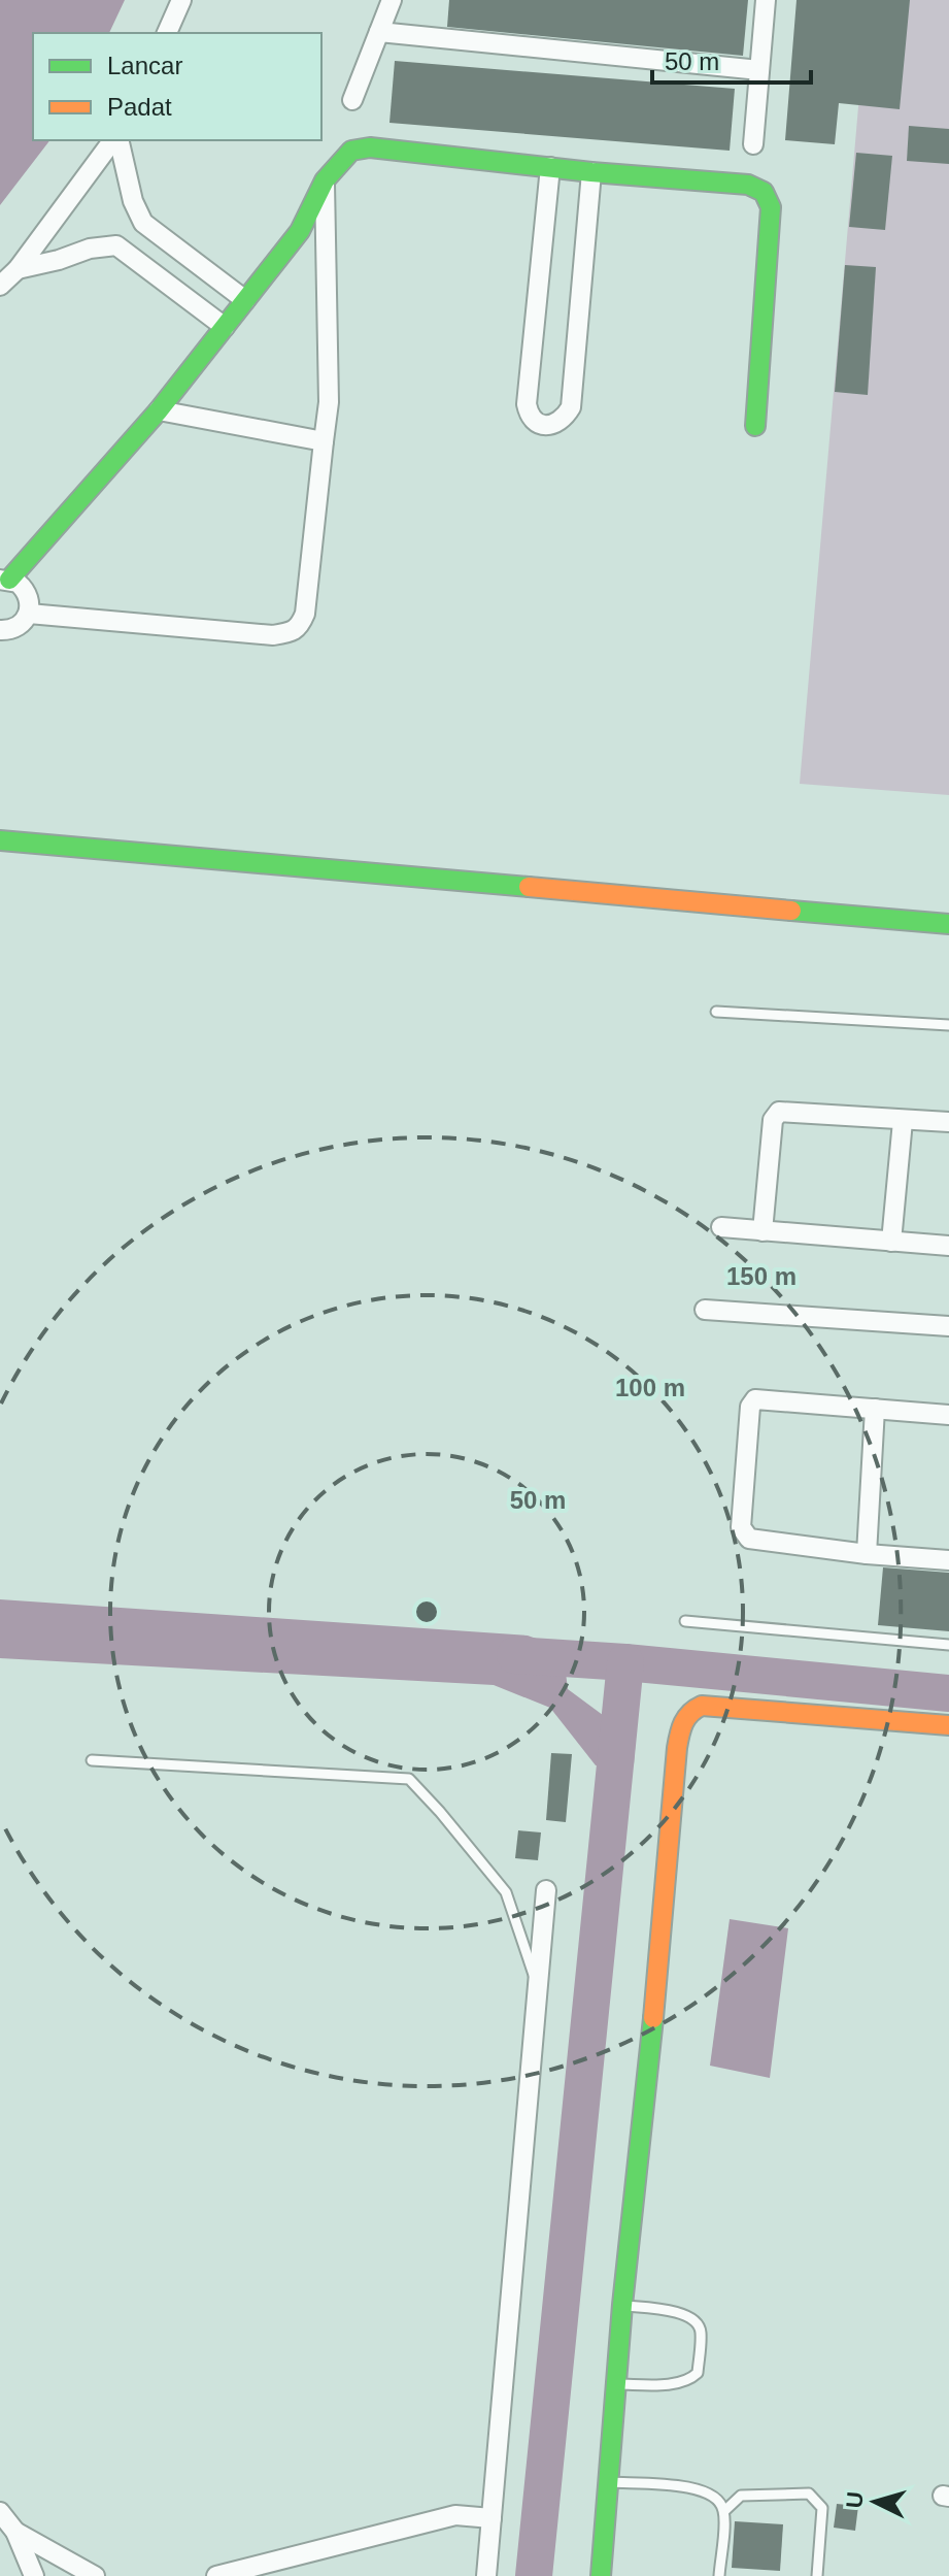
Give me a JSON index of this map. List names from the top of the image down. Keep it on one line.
{"legend":["Lancar","Padat"],"scale_bar":"50 m","north":"left","rings":["150 m","100 m","50 m"]}
